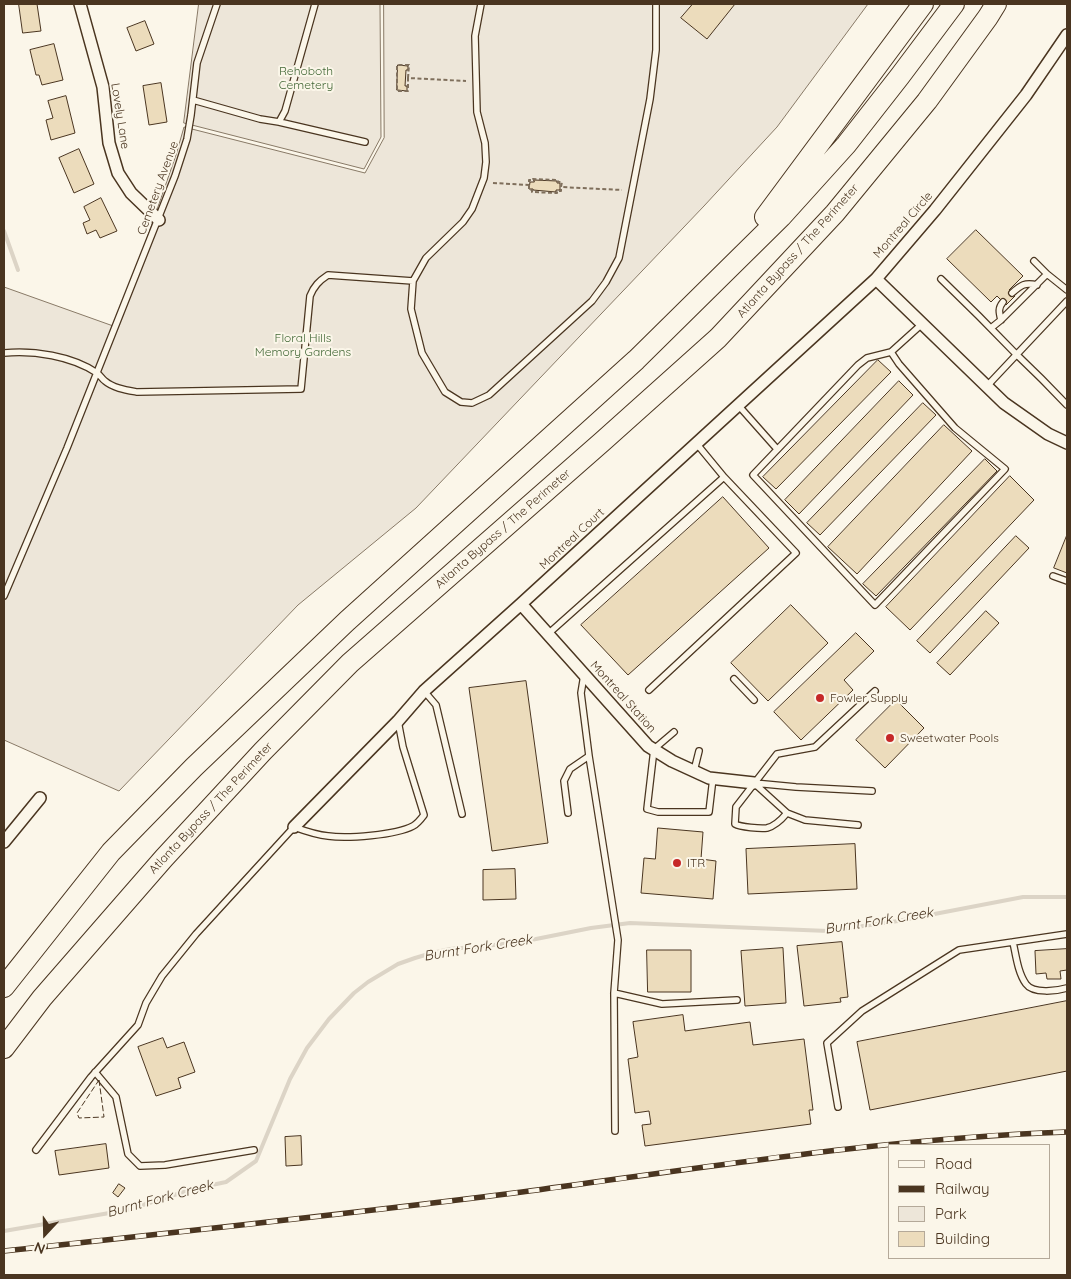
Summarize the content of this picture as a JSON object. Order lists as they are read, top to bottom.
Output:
{
  "streets": {
    "highway": ["Atlanta Bypass / The Perimeter"],
    "street": [
      "Lovely Lane",
      "Montreal Circle",
      "Montreal Court",
      "Montreal Station"
    ],
    "lane": ["Cemetery Avenue"]
  },
  "crossings": [
    ["Lovely Lane", "Cemetery Avenue"],
    ["Montreal Circle", "Montreal Court"],
    ["Montreal Court", "Montreal Station"]
  ],
  "water": ["Burnt Fork Creek"],
  "parks": ["Rehoboth Cemetery", "Floral Hills Memory Gardens"],
  "places": ["Fowler Supply", "Sweetwater Pools", "ITR"],
  "legend": [
    "Road",
    "Railway",
    "Park",
    "Building"
  ],
  "north": "bottom"
}
